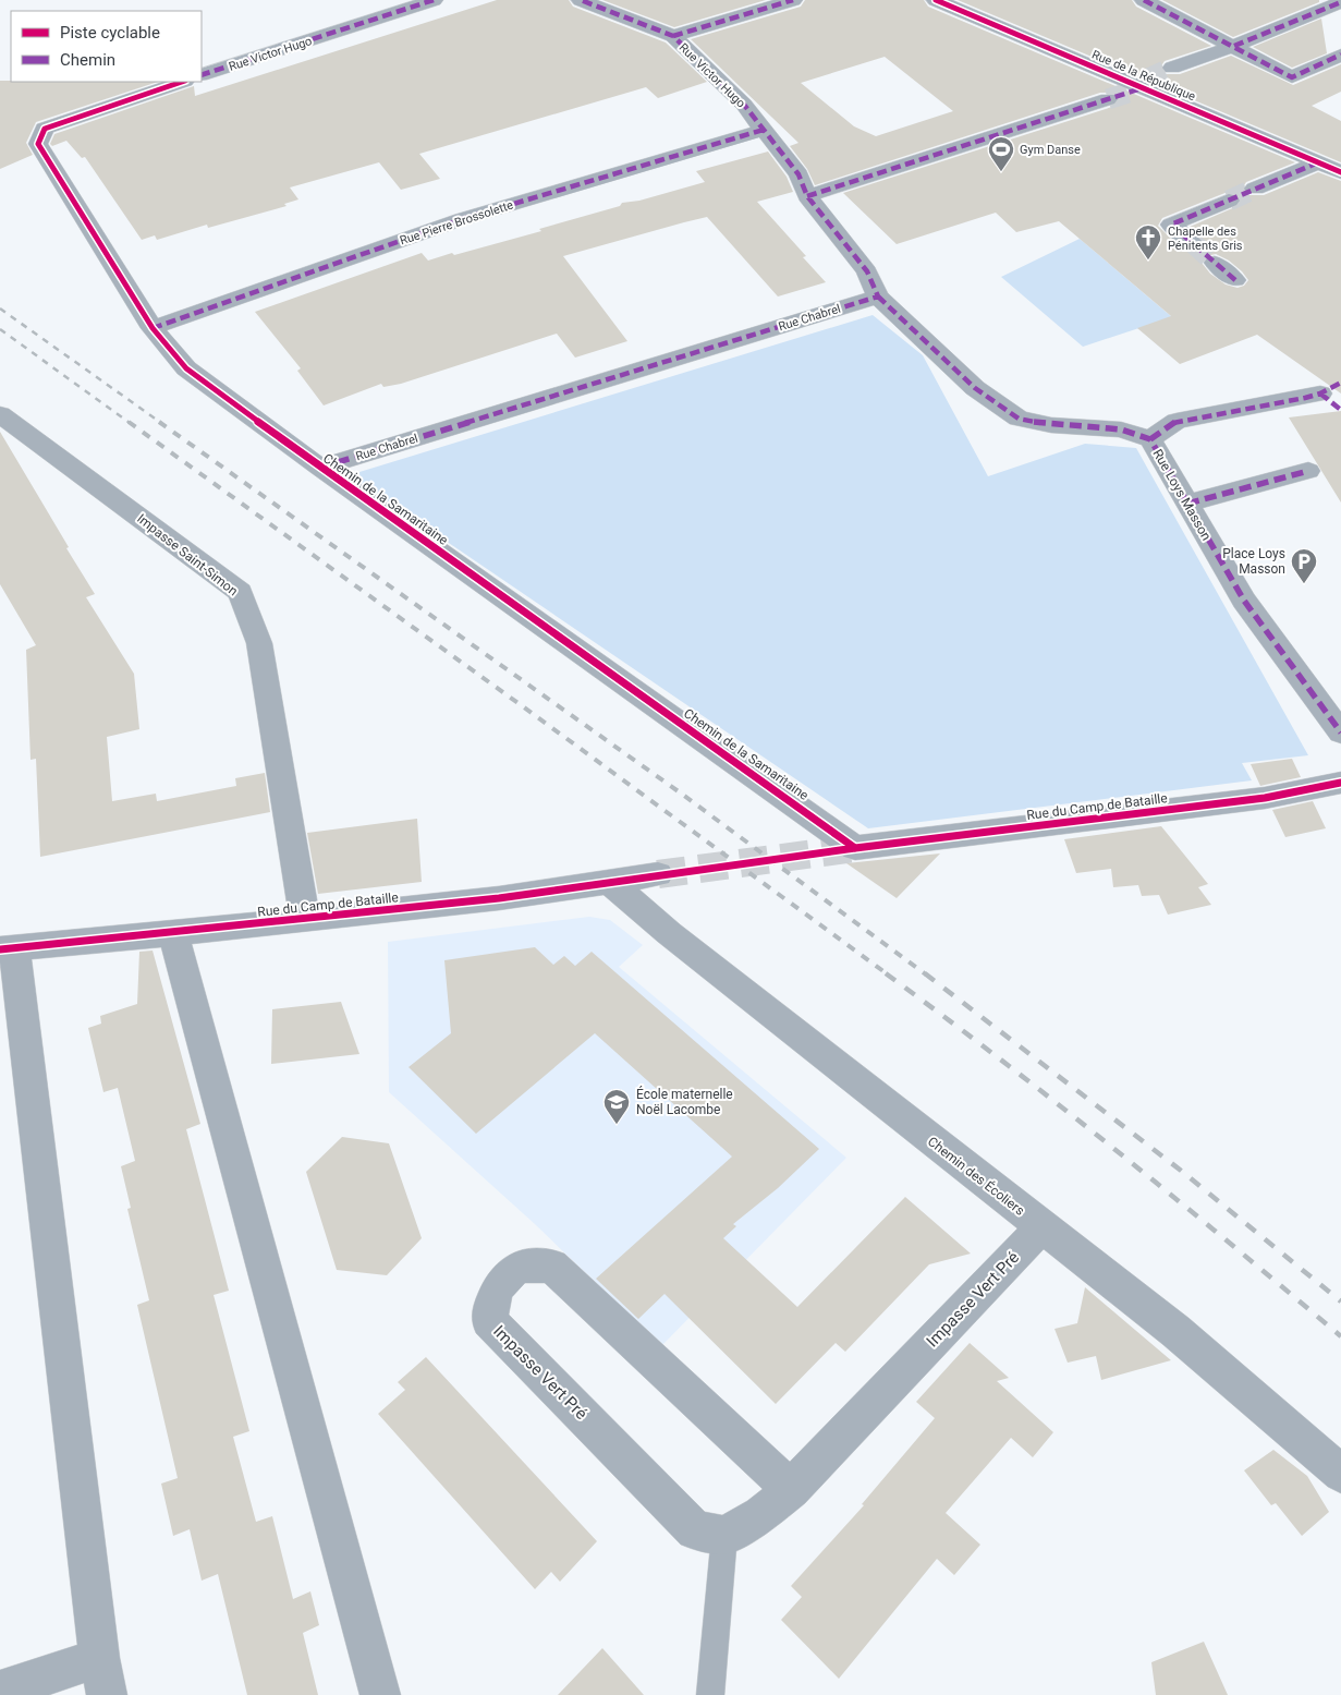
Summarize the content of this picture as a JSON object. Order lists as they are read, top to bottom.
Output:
{
  "streets": {
    "street": [
      "Rue Victor Hugo",
      "Rue de la République",
      "Rue Pierre Brossolette",
      "Rue Chabrel",
      "Rue Loys Masson",
      "Chemin de la Samaritaine",
      "Impasse Saint-Simon",
      "Rue du Camp de Bataille",
      "Chemin des Écoliers",
      "Impasse Vert Pré"
    ]
  },
  "crossings": [
    ["Rue Victor Hugo", "Rue Pierre Brossolette"],
    ["Rue Pierre Brossolette", "Chemin de la Samaritaine"],
    ["Rue Chabrel", "Rue Loys Masson"],
    ["Rue Chabrel", "Chemin de la Samaritaine"],
    ["Chemin de la Samaritaine", "Rue du Camp de Bataille"],
    ["Impasse Saint-Simon", "Rue du Camp de Bataille"],
    ["Rue du Camp de Bataille", "Chemin des Écoliers"],
    ["Chemin des Écoliers", "Impasse Vert Pré"]
  ],
  "places": {
    "sports": ["Gym Danse"],
    "church": ["Chapelle des Pénitents Gris"],
    "parking": ["Place Loys Masson"],
    "school or university": ["École maternelle Noël Lacombe"]
  },
  "legend": ["Piste cyclable", "Chemin"]
}
